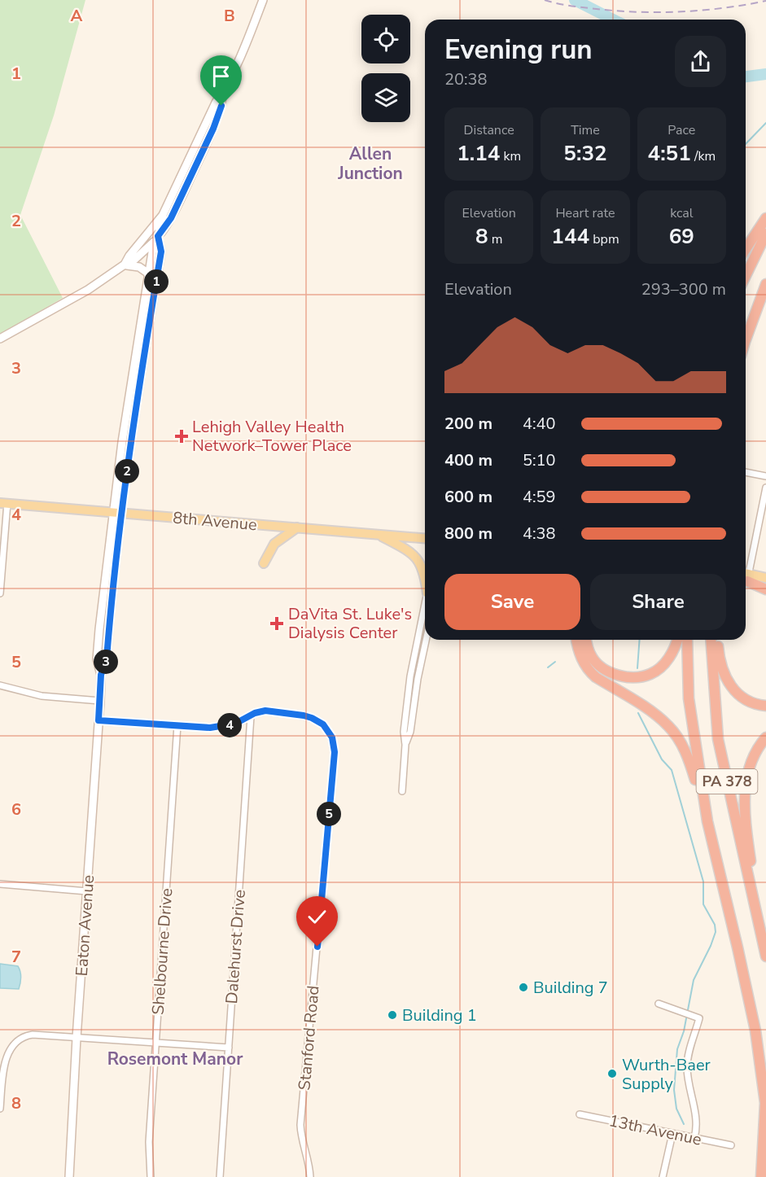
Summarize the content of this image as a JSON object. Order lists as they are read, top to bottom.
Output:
{
  "streets": {
    "highway": ["PA 378"],
    "main road": ["8th Avenue"],
    "street": [
      "Eaton Avenue",
      "Dalehurst Drive",
      "Shelbourne Drive",
      "Stanford Road",
      "13th Avenue"
    ]
  },
  "crossings": [
    ["8th Avenue", "Eaton Avenue"],
    ["Dalehurst Drive", "Stanford Road"]
  ],
  "districts": ["Allen Junction", "Rosemont Manor"],
  "places": {
    "health": ["Lehigh Valley Health Network–Tower Place", "DaVita St. Luke's Dialysis Center"],
    "other": ["Building 7", "Building 1", "Wurth-Baer Supply"]
  },
  "page": {
    "heading": ["Evening run", "20:38"],
    "stats": [
      ["Distance", "1.14 km"],
      ["Time", "5:32"],
      ["Pace", "4:51 /km"],
      ["Elevation", "8 m"],
      ["Heart rate", "144 bpm"],
      ["kcal", "69"]
    ],
    "chart": ["Elevation", "293–300 m"],
    "pins": [
      "1",
      "2",
      "3",
      "4",
      "5"
    ],
    "list": [
      {
        "name": "200 m",
        "note": "4:40"
      },
      {
        "name": "400 m",
        "note": "5:10"
      },
      {
        "name": "600 m",
        "note": "4:59"
      },
      {
        "name": "800 m",
        "note": "4:38"
      }
    ],
    "buttons": ["Save", "Share"]
  },
  "grid": {
    "columns": ["A", "B"],
    "rows": [
      "1",
      "2",
      "3",
      "4",
      "5",
      "6",
      "7",
      "8"
    ]
  }
}
